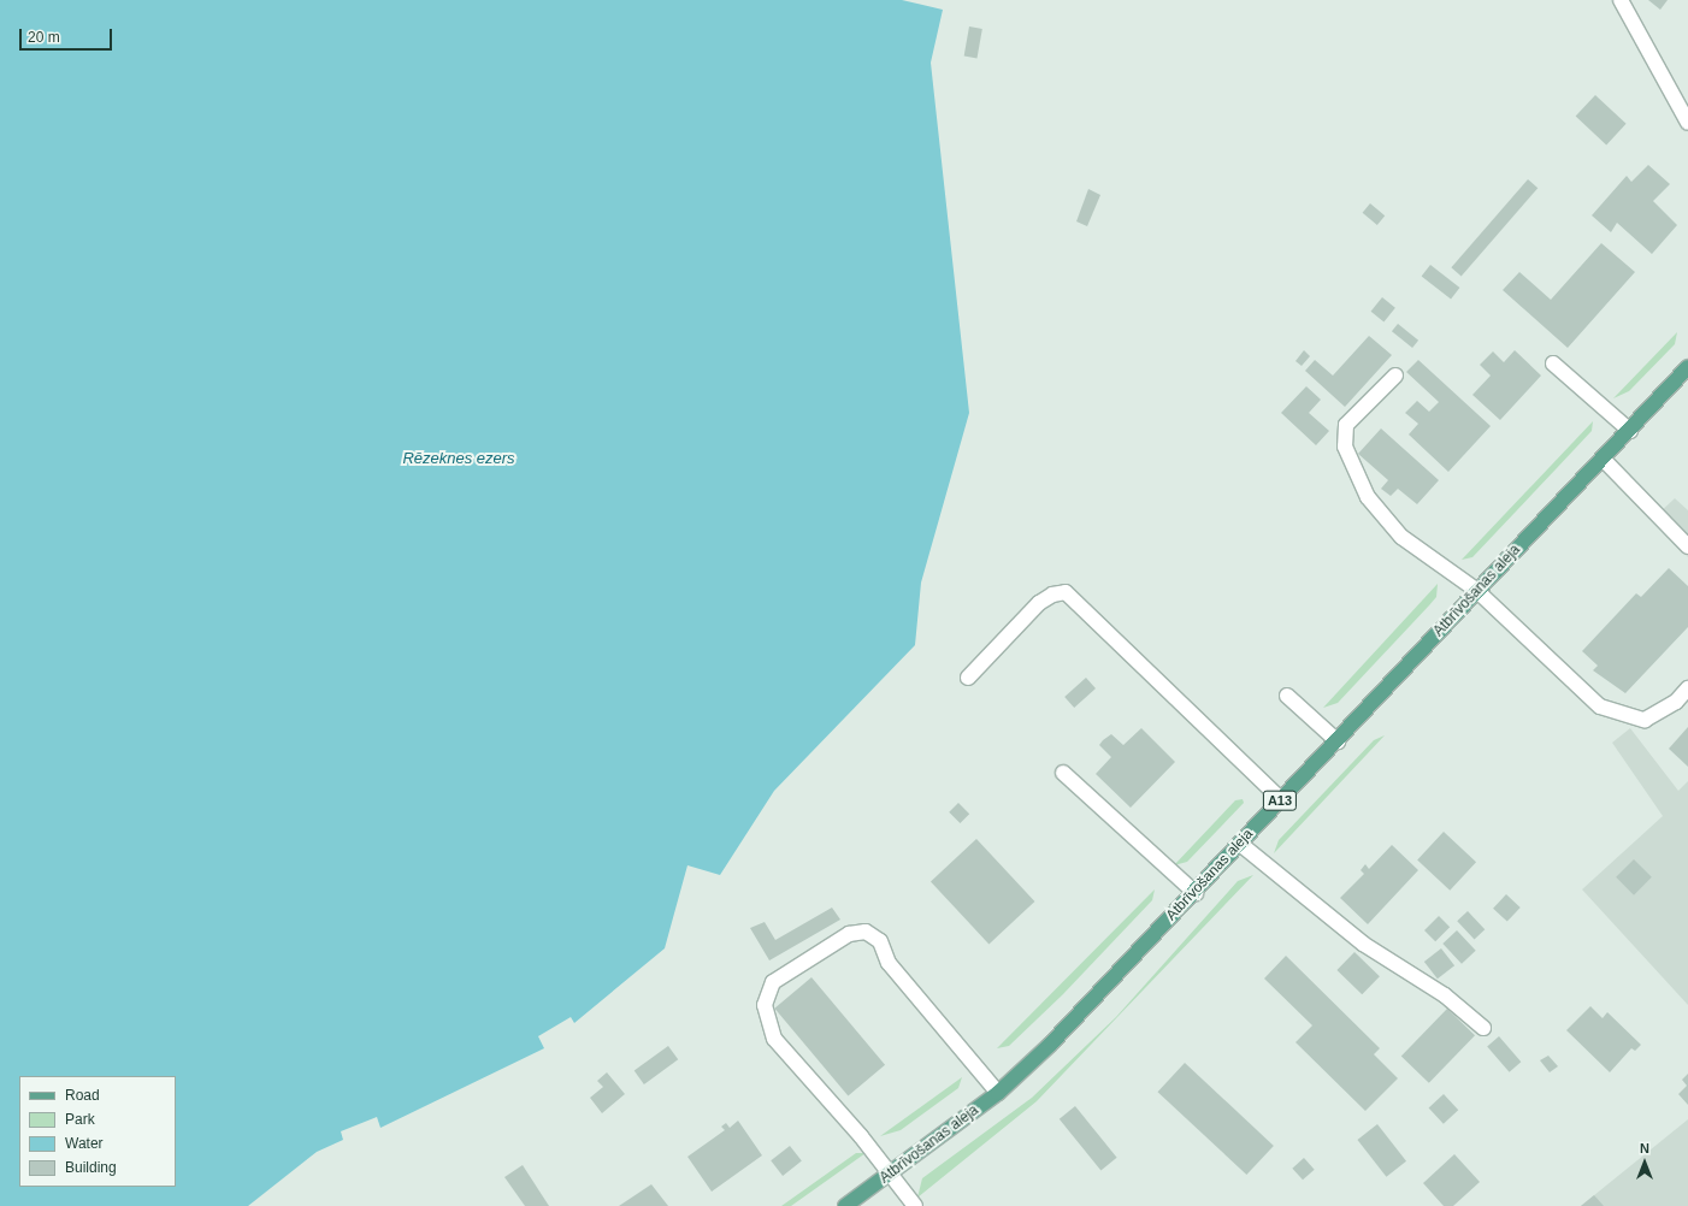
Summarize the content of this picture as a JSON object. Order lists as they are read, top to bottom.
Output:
{
  "streets": {
    "main road": ["Atbrīvošanas aleja", "A13"]
  },
  "water": ["Rēzeknes ezers"],
  "legend": [
    "Road",
    "Park",
    "Water",
    "Building"
  ],
  "scale_bar": "20 m",
  "north": "top"
}
